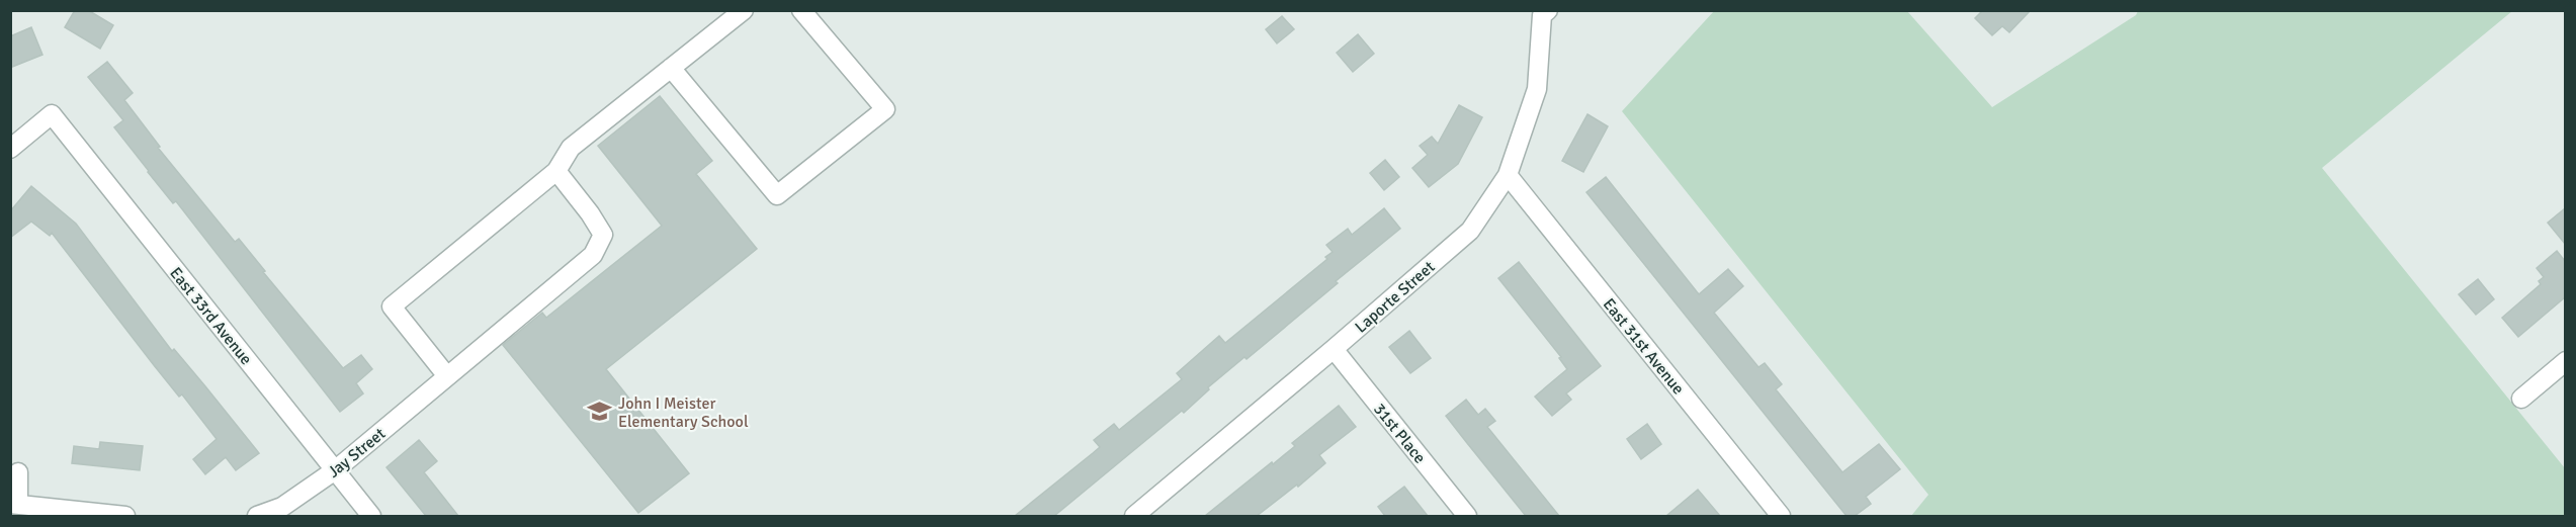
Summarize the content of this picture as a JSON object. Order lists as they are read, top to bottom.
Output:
{
  "streets": {
    "street": [
      "Laporte Street",
      "East 33rd Avenue",
      "East 31st Avenue",
      "31st Place",
      "Jay Street"
    ]
  },
  "crossings": [
    ["Laporte Street", "East 31st Avenue"],
    ["Laporte Street", "31st Place"],
    ["East 33rd Avenue", "Jay Street"]
  ],
  "places": {
    "school or university": ["John I Meister Elementary School"]
  }
}
